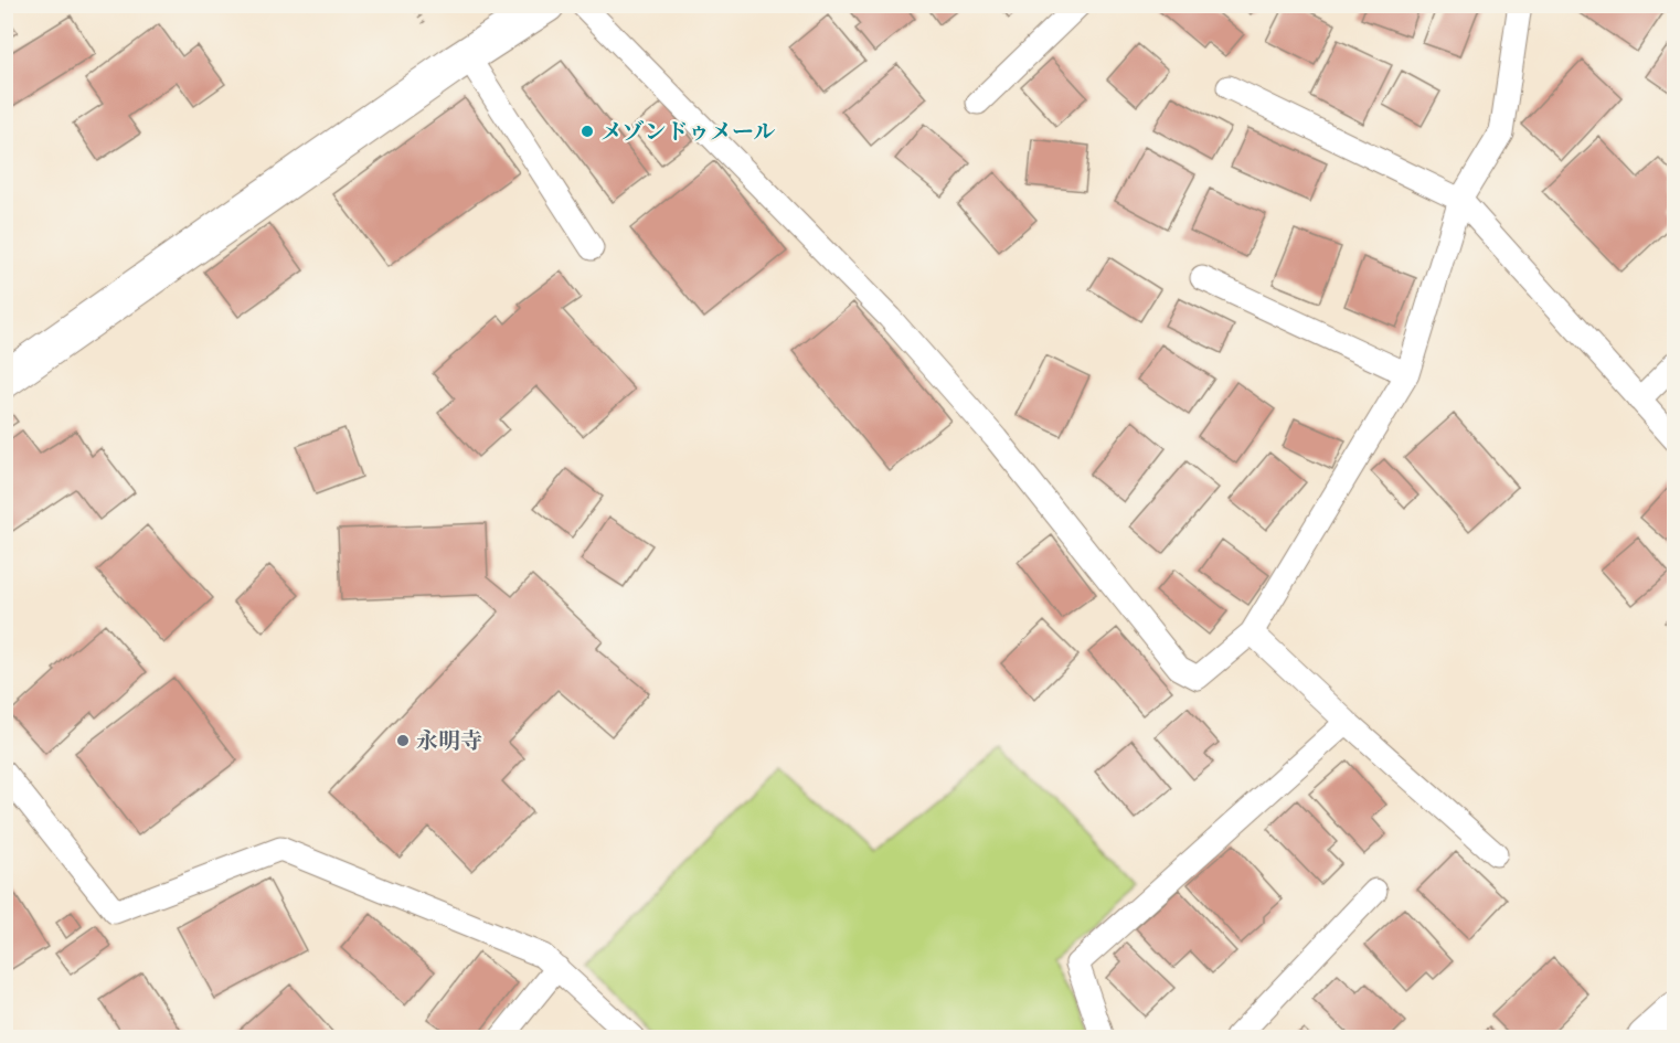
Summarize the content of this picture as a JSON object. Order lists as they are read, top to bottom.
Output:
{
  "places": ["メゾンドゥメール", "永明寺"]
}
